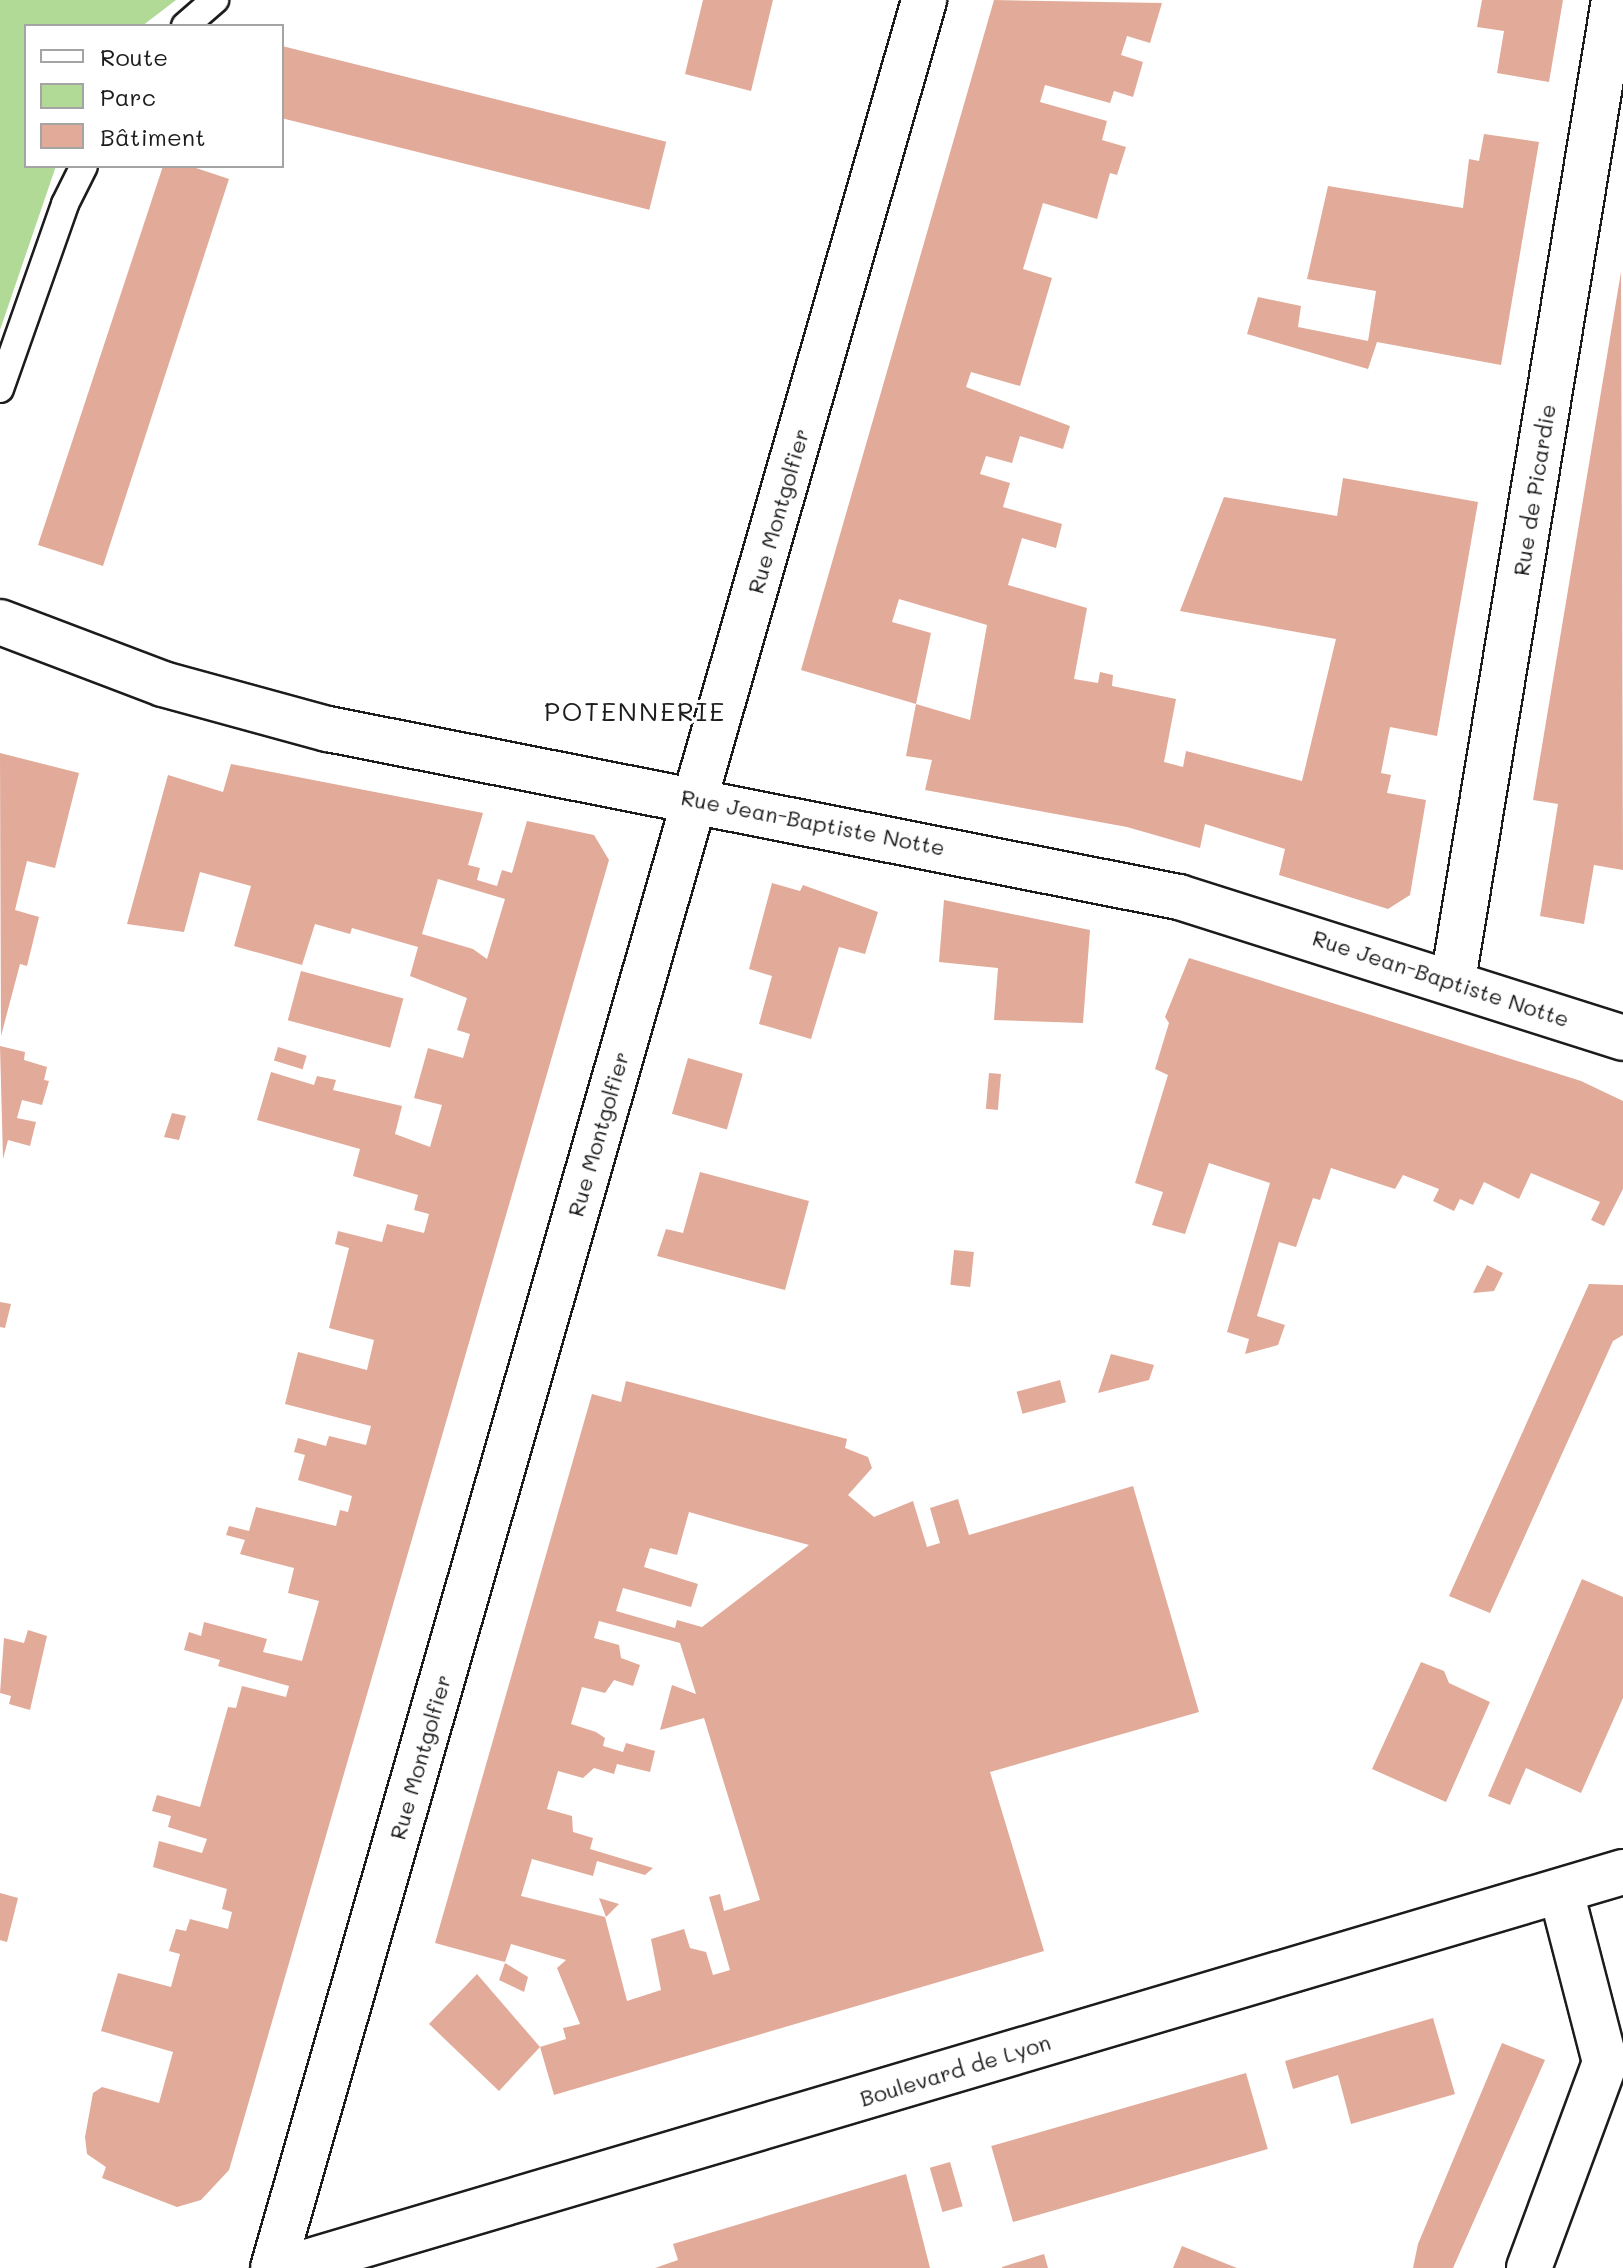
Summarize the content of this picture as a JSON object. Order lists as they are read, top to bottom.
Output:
{
  "streets": {
    "street": [
      "Rue de Picardie",
      "Rue Montgolfier",
      "Rue Jean-Baptiste Notte",
      "Boulevard de Lyon"
    ]
  },
  "crossings": [
    ["Rue de Picardie", "Rue Jean-Baptiste Notte"],
    ["Rue Montgolfier", "Rue Jean-Baptiste Notte"]
  ],
  "districts": ["POTENNERIE"],
  "legend": ["Route", "Parc", "Bâtiment"]
}
